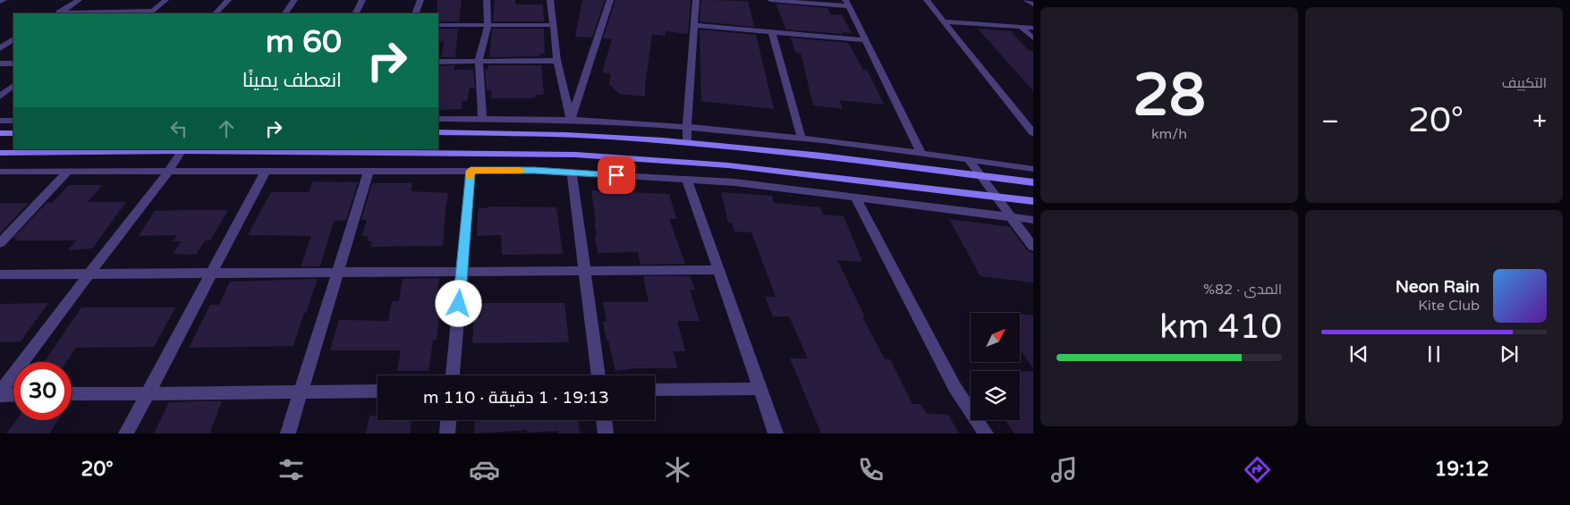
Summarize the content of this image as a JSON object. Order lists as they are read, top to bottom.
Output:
{
  "north": "top right",
  "page": {
    "tile": [
      "التكييف",
      ["28", "km/h"],
      ["المدى · 82%", "410 km"]
    ],
    "turn": ["60 m", "انعطف يمينًا"],
    "heat": ["−", "20°", "+"],
    "song": ["Neon Rain", "Kite Club"],
    "limit": "30",
    "trip": "19:13 · 1 دقيقة · 110 m",
    "tabs": ["19:12", "20°"]
  }
}
